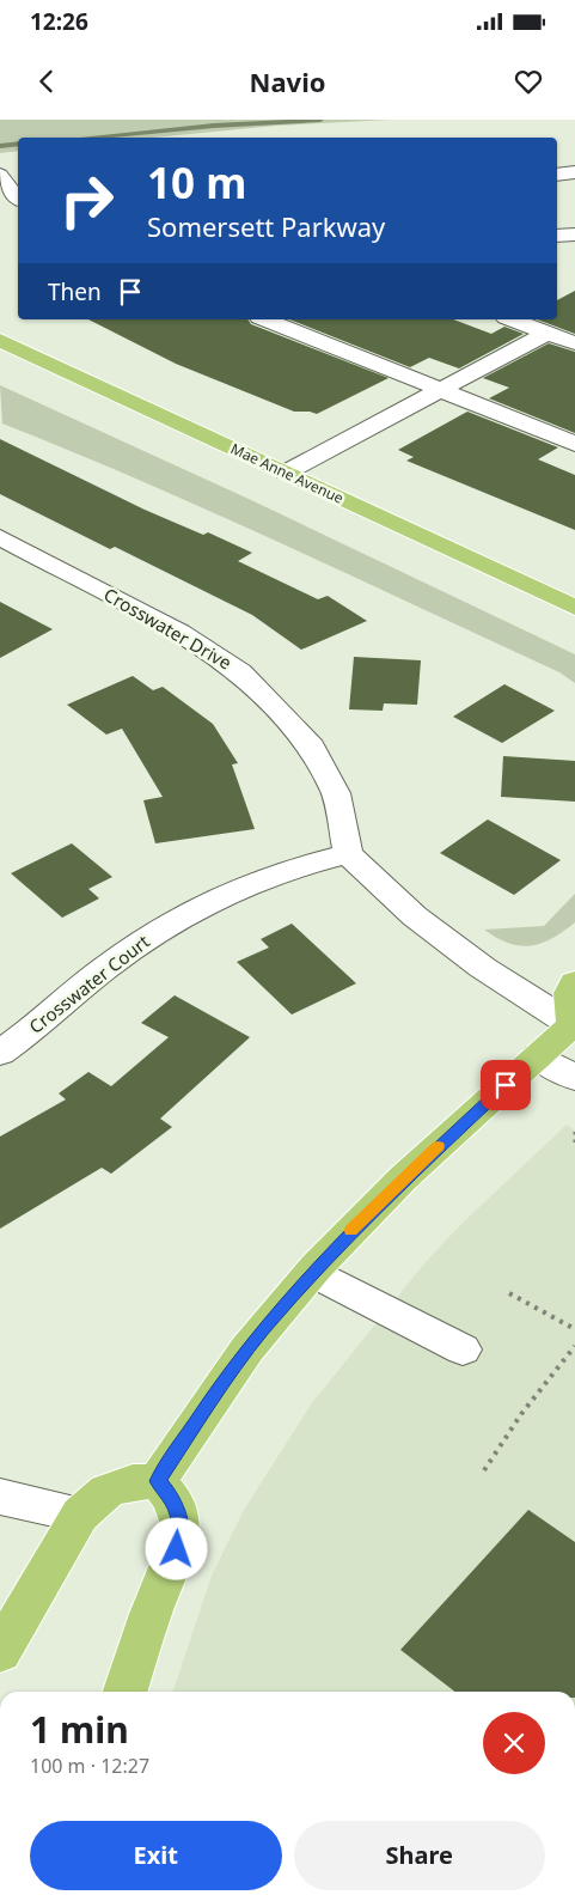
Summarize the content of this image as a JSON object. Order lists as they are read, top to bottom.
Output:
{
  "streets": {
    "main road": ["Mae Anne Avenue"],
    "street": ["Crosswater Drive", "Crosswater Court"]
  },
  "crossings": [
    ["Crosswater Drive", "Crosswater Court"]
  ],
  "page": {
    "status": "12:26",
    "header": "Navio",
    "turn": ["10 m", "Somersett Parkway"],
    "then": "Then",
    "heading": ["1 min", "100 m · 12:27"],
    "buttons": ["Exit", "Share"]
  }
}
